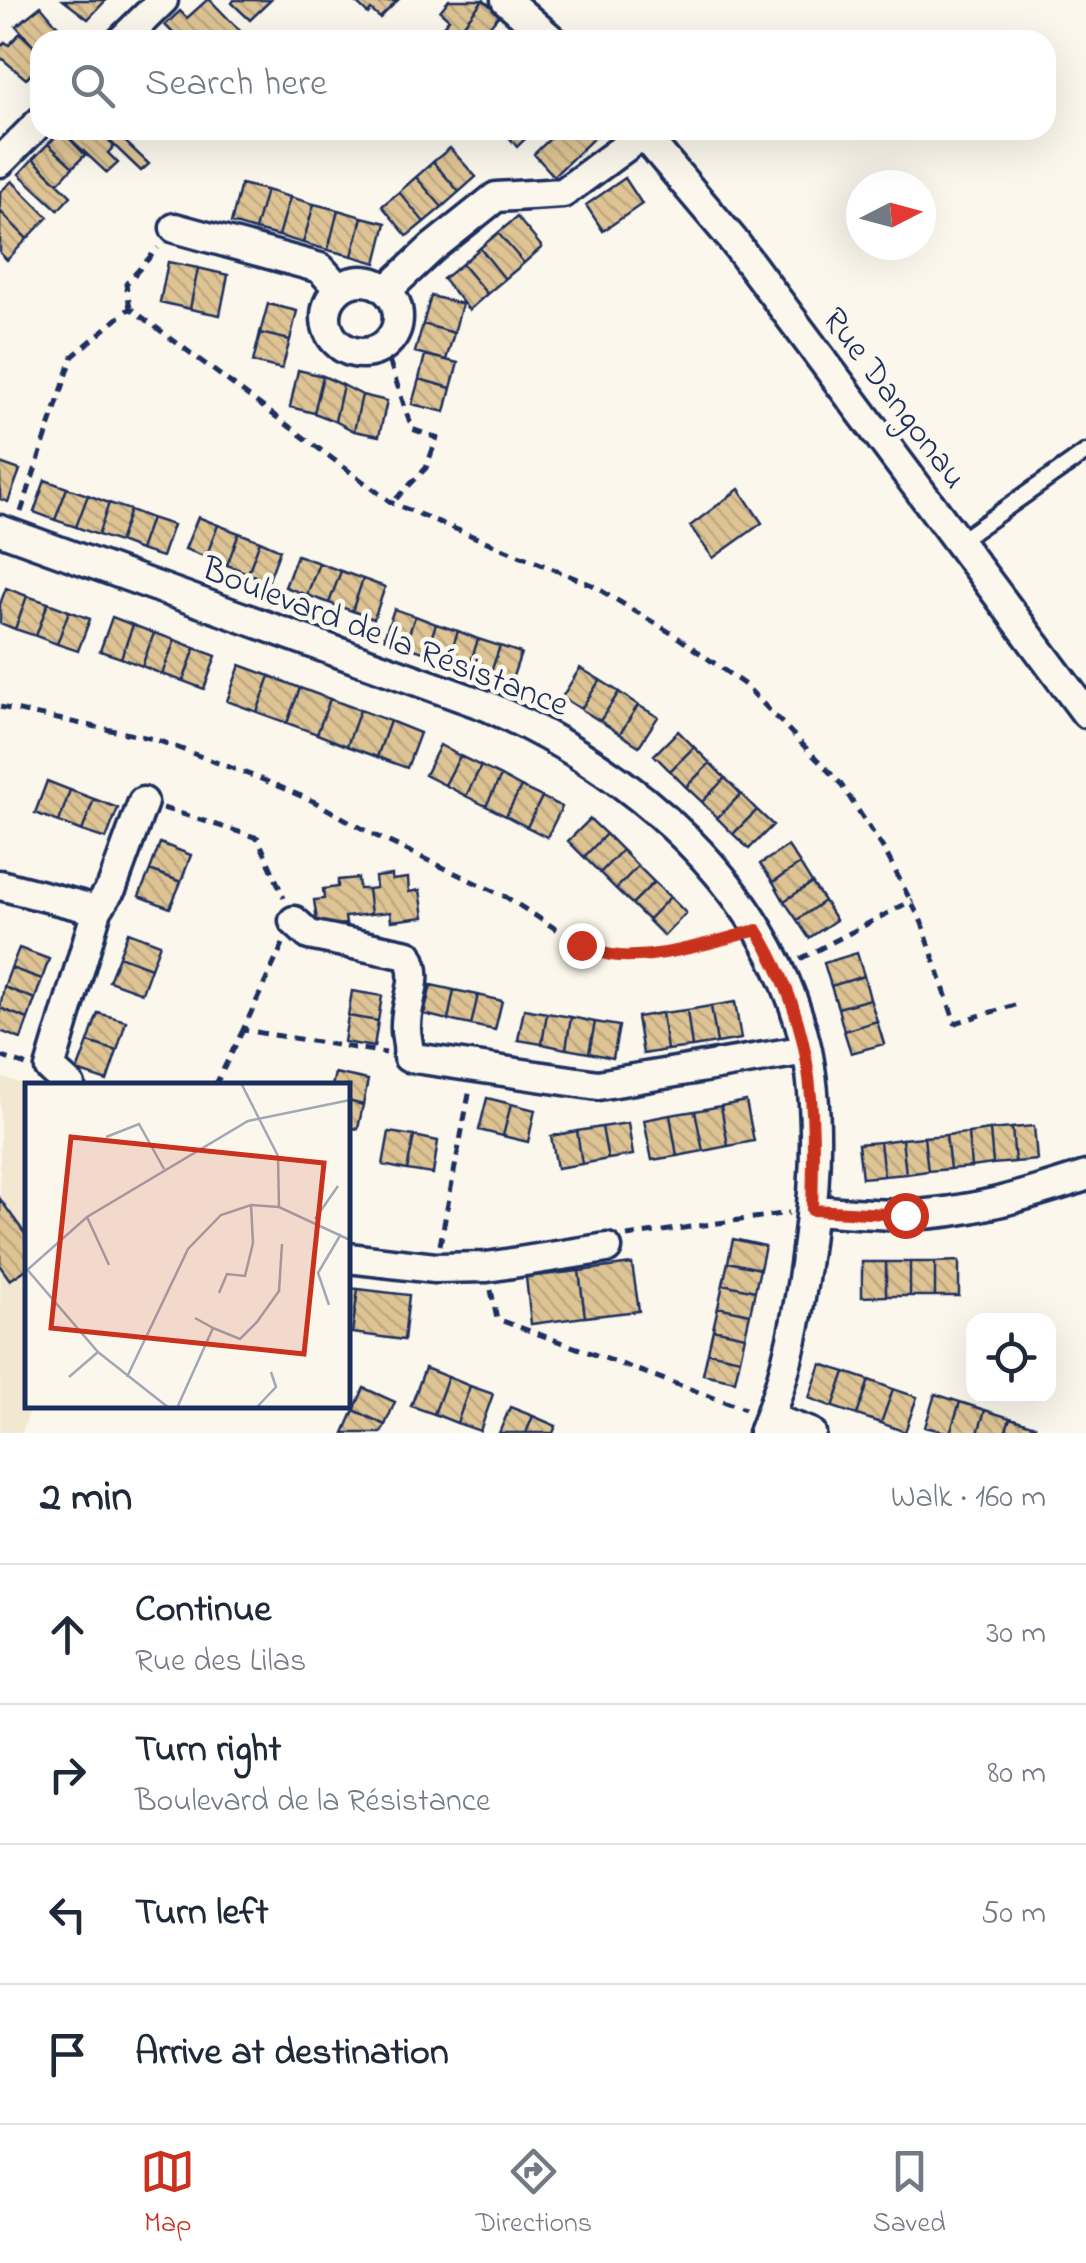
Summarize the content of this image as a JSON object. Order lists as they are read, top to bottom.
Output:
{
  "streets": {
    "street": ["Rue Dangonau", "Boulevard de la Résistance"]
  },
  "north": "right",
  "page": {
    "search": "Search here",
    "heading": ["2 min", "Walk · 160 m"],
    "list": [
      ["Continue", "Rue des Lilas", "30 m"],
      ["Turn right", "Boulevard de la Résistance", "80 m"],
      ["Turn left", "50 m"],
      "Arrive at destination"
    ],
    "nav": ["Map", "Directions", "Saved"]
  }
}
